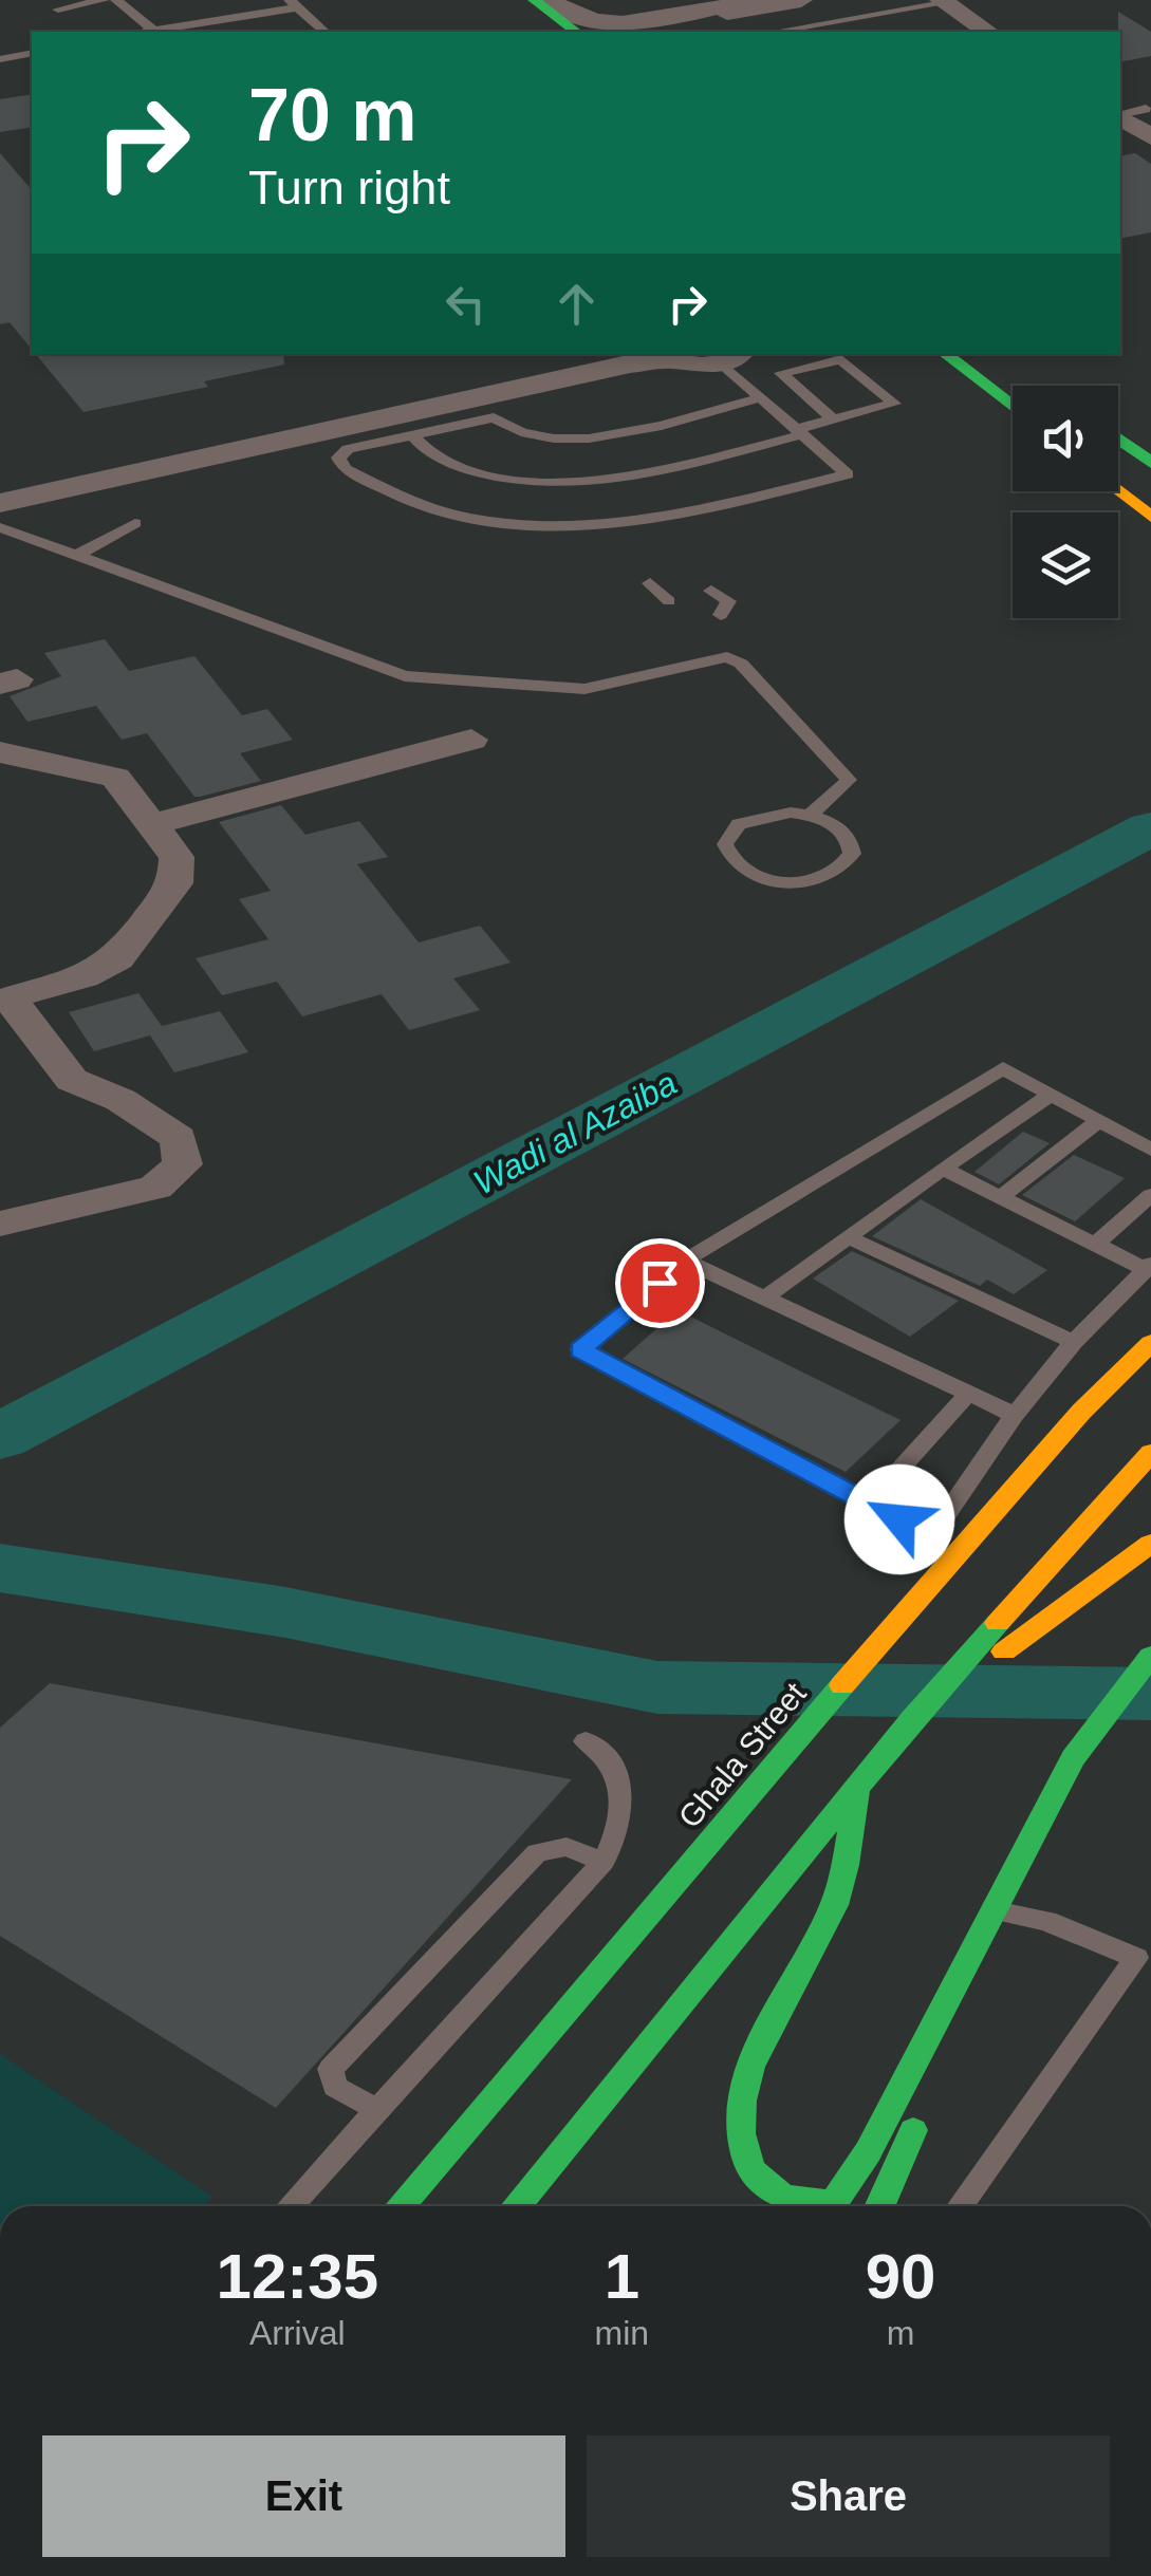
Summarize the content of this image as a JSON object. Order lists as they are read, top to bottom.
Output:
{
  "streets": {
    "main road": ["Ghala Street"]
  },
  "water": ["Wadi al Azaiba"],
  "page": {
    "turn": ["70 m", "Turn right"],
    "eta": [
      "12:35",
      "Arrival",
      "1",
      "min",
      "90",
      "m"
    ],
    "buttons": ["Exit", "Share"]
  }
}
